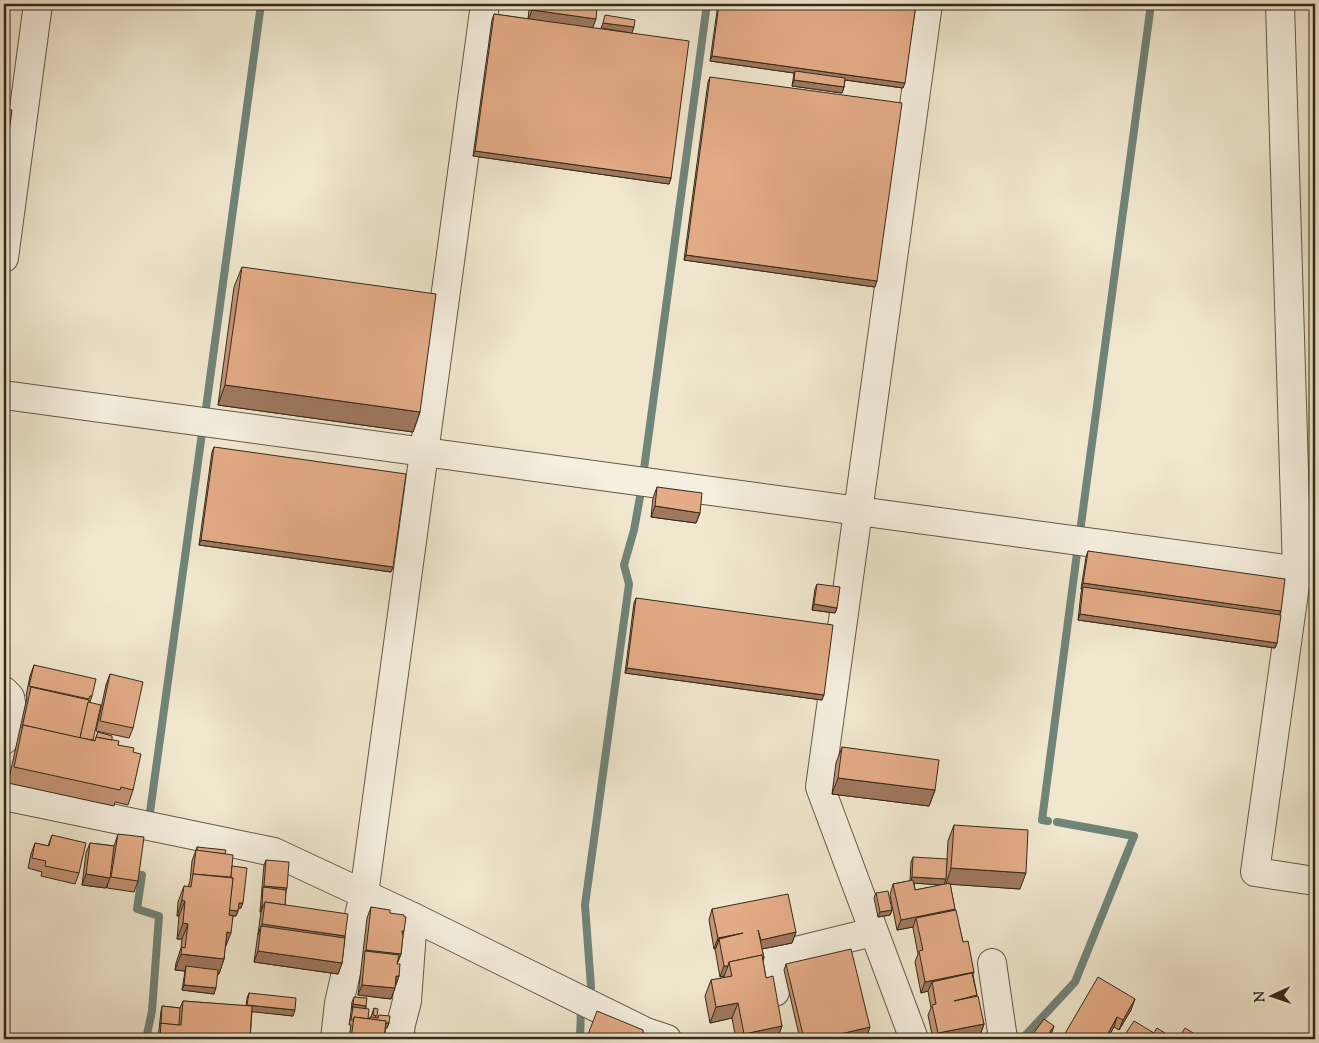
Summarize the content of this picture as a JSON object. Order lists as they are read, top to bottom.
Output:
{
  "north": "left"
}
